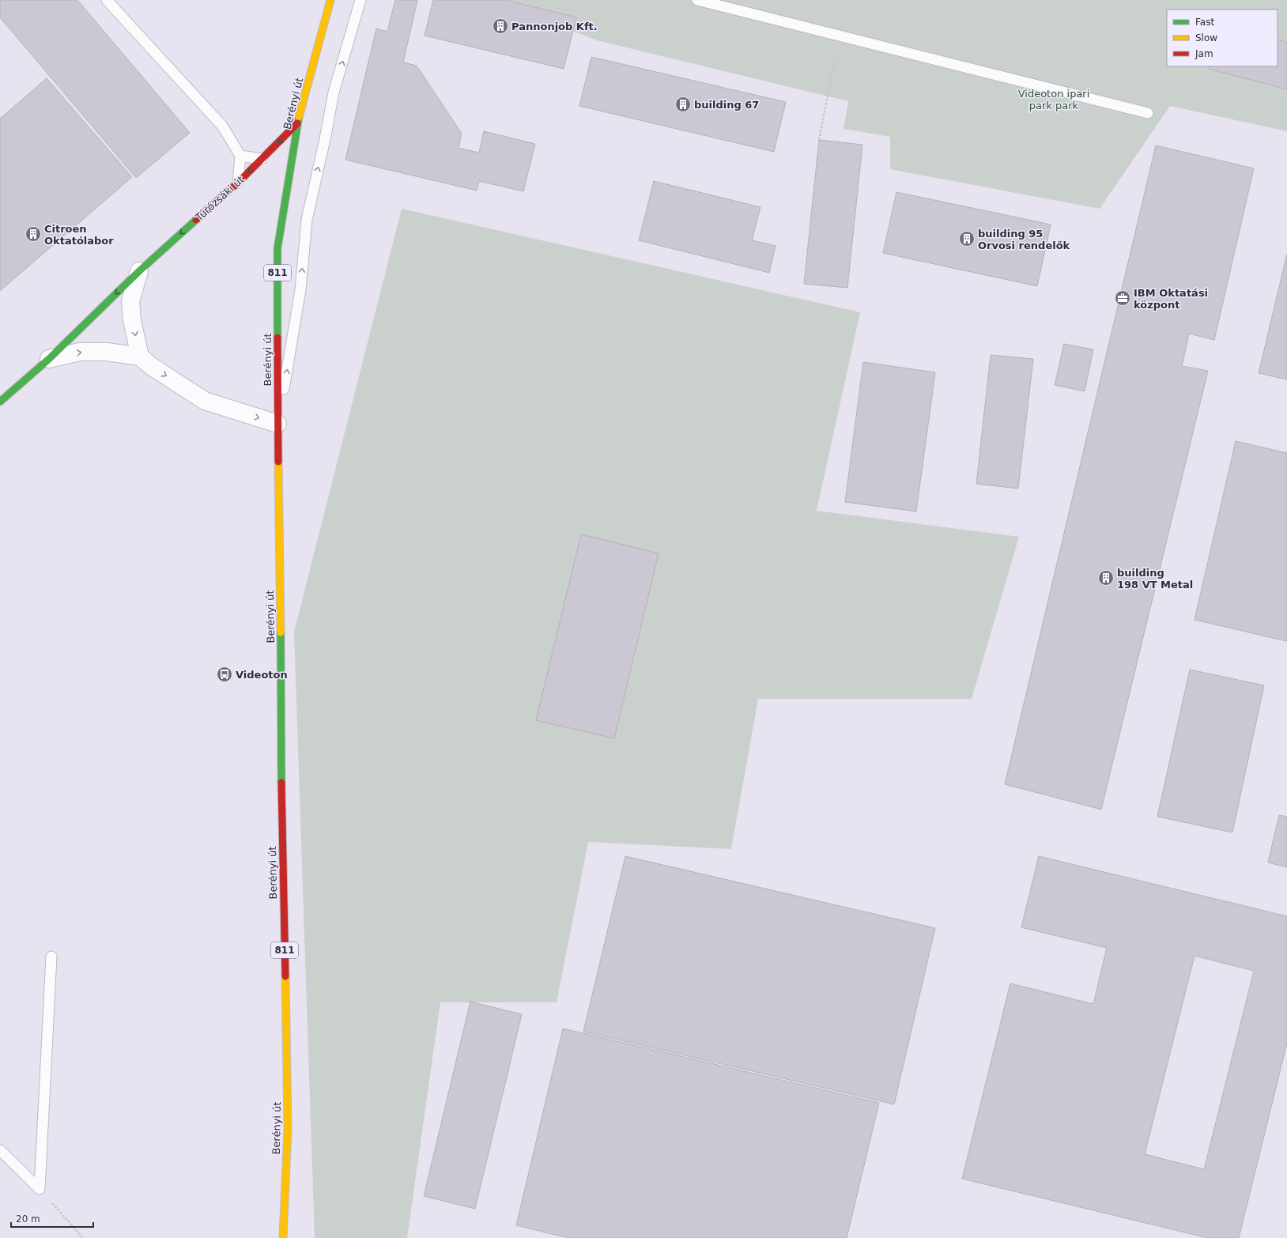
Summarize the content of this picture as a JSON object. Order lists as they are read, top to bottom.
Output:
{
  "streets": {
    "main road": ["Berényi út", "Túrózsáki út", "811"]
  },
  "crossings": [
    ["Berényi út", "Túrózsáki út"]
  ],
  "parks": ["Videoton ipari park park"],
  "places": {
    "building": [
      "Pannonjob Kft.",
      "building 67",
      "Citroen Oktatólabor",
      "building 95 Orvosi rendelők",
      "building 198 VT Metal"
    ],
    "office": ["IBM Oktatási központ"],
    "bus stop": ["Videoton"]
  },
  "legend": ["Fast", "Slow", "Jam"],
  "scale_bar": "20 m"
}
